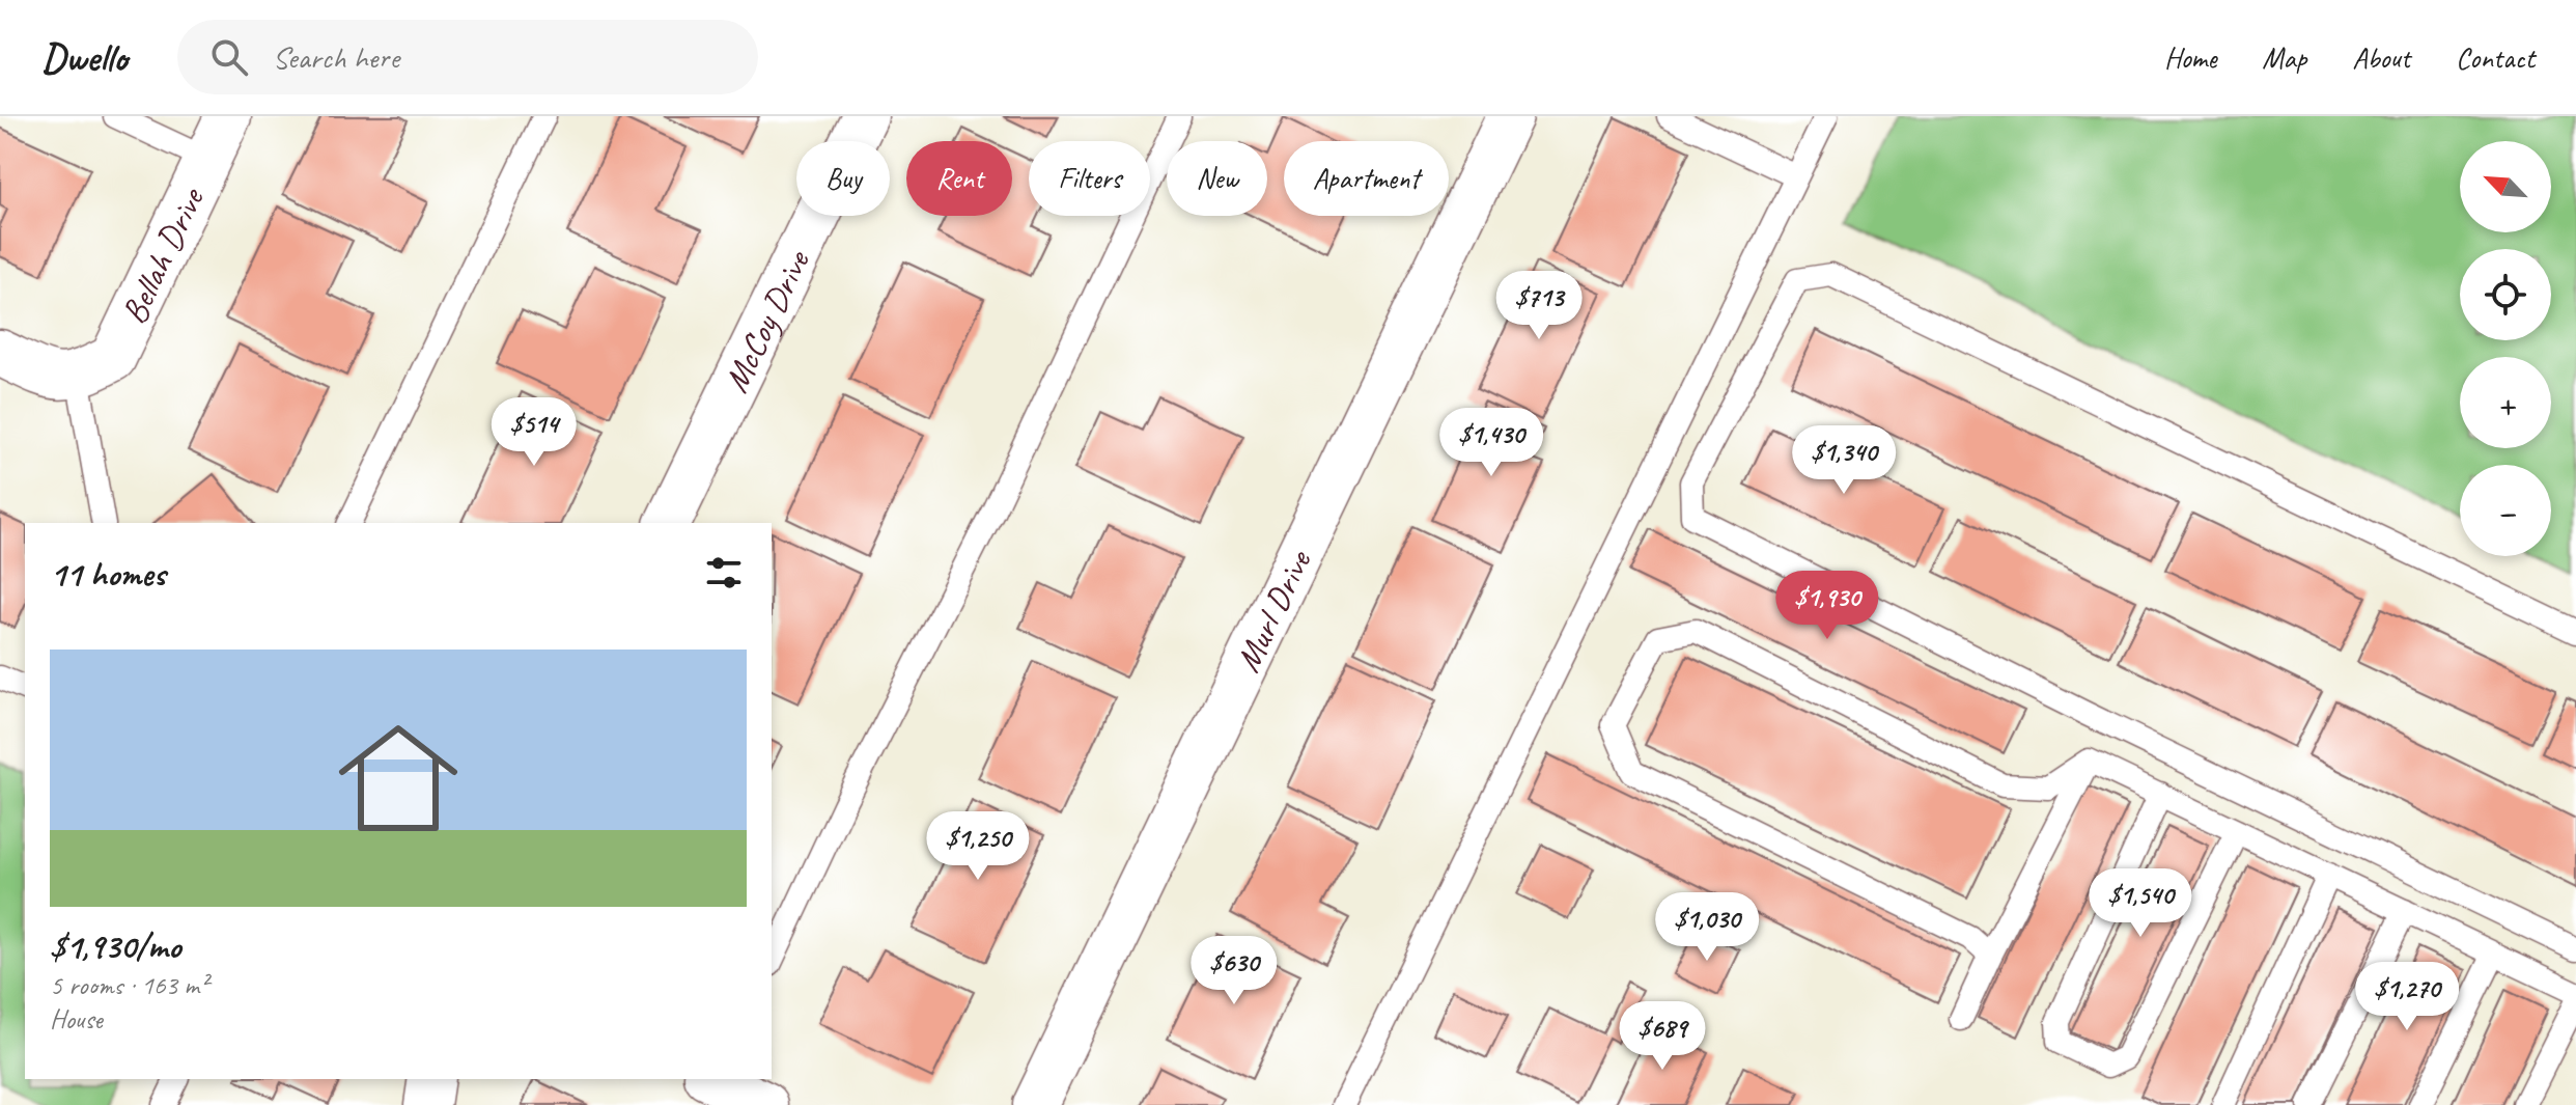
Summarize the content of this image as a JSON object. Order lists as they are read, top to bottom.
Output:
{
  "streets": {
    "street": ["Bellah Drive", "McCoy Drive", "Murl Drive"]
  },
  "north": "top left",
  "page": {
    "header": "Dwello",
    "search": "Search here",
    "nav": [
      "Home",
      "Map",
      "About",
      "Contact"
    ],
    "map_buttons": ["+", "−"],
    "chip": [
      "Buy",
      "Rent",
      "Filters",
      "New",
      "Apartment"
    ],
    "price": [
      "$713",
      "$514",
      "$1,430",
      "$1,340",
      "$1,930",
      "$1,250",
      "$1,540",
      "$1,030",
      "$630",
      "$1,270",
      "$689"
    ],
    "heading": "11 homes",
    "list": [
      {
        "name": "$1,930/mo",
        "note": "5 rooms · 163 m² · House"
      }
    ]
  }
}
